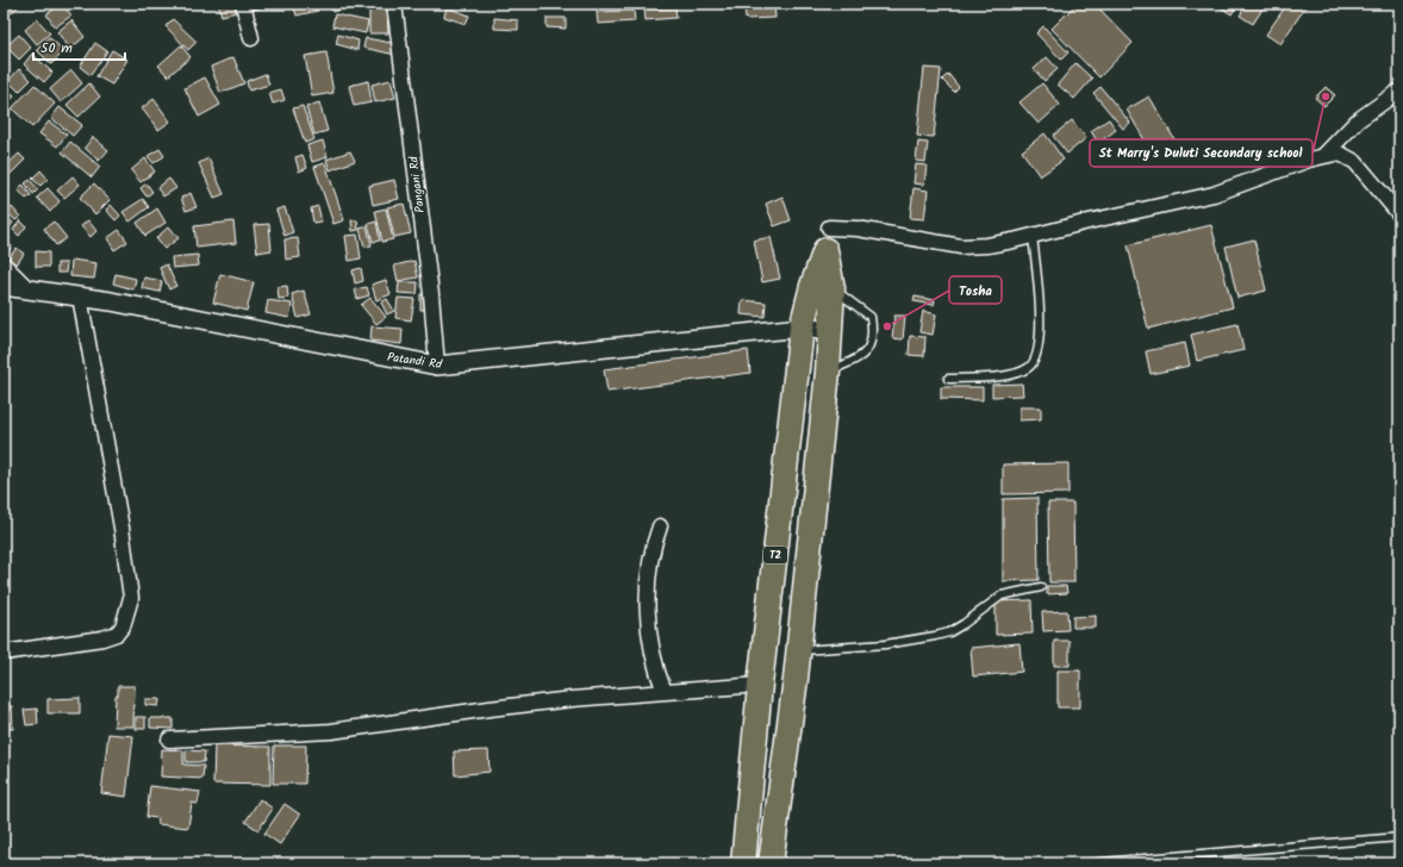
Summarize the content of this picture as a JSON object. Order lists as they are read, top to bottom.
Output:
{
  "streets": {
    "highway": ["T2"],
    "street": ["Pangani Rd", "Patandi Rd"]
  },
  "crossings": [
    ["Pangani Rd", "Patandi Rd"],
    ["Patandi Rd", "T2"]
  ],
  "places": ["St Marry's Duluti Secondary school", "Tosha"],
  "scale_bar": "50 m"
}
